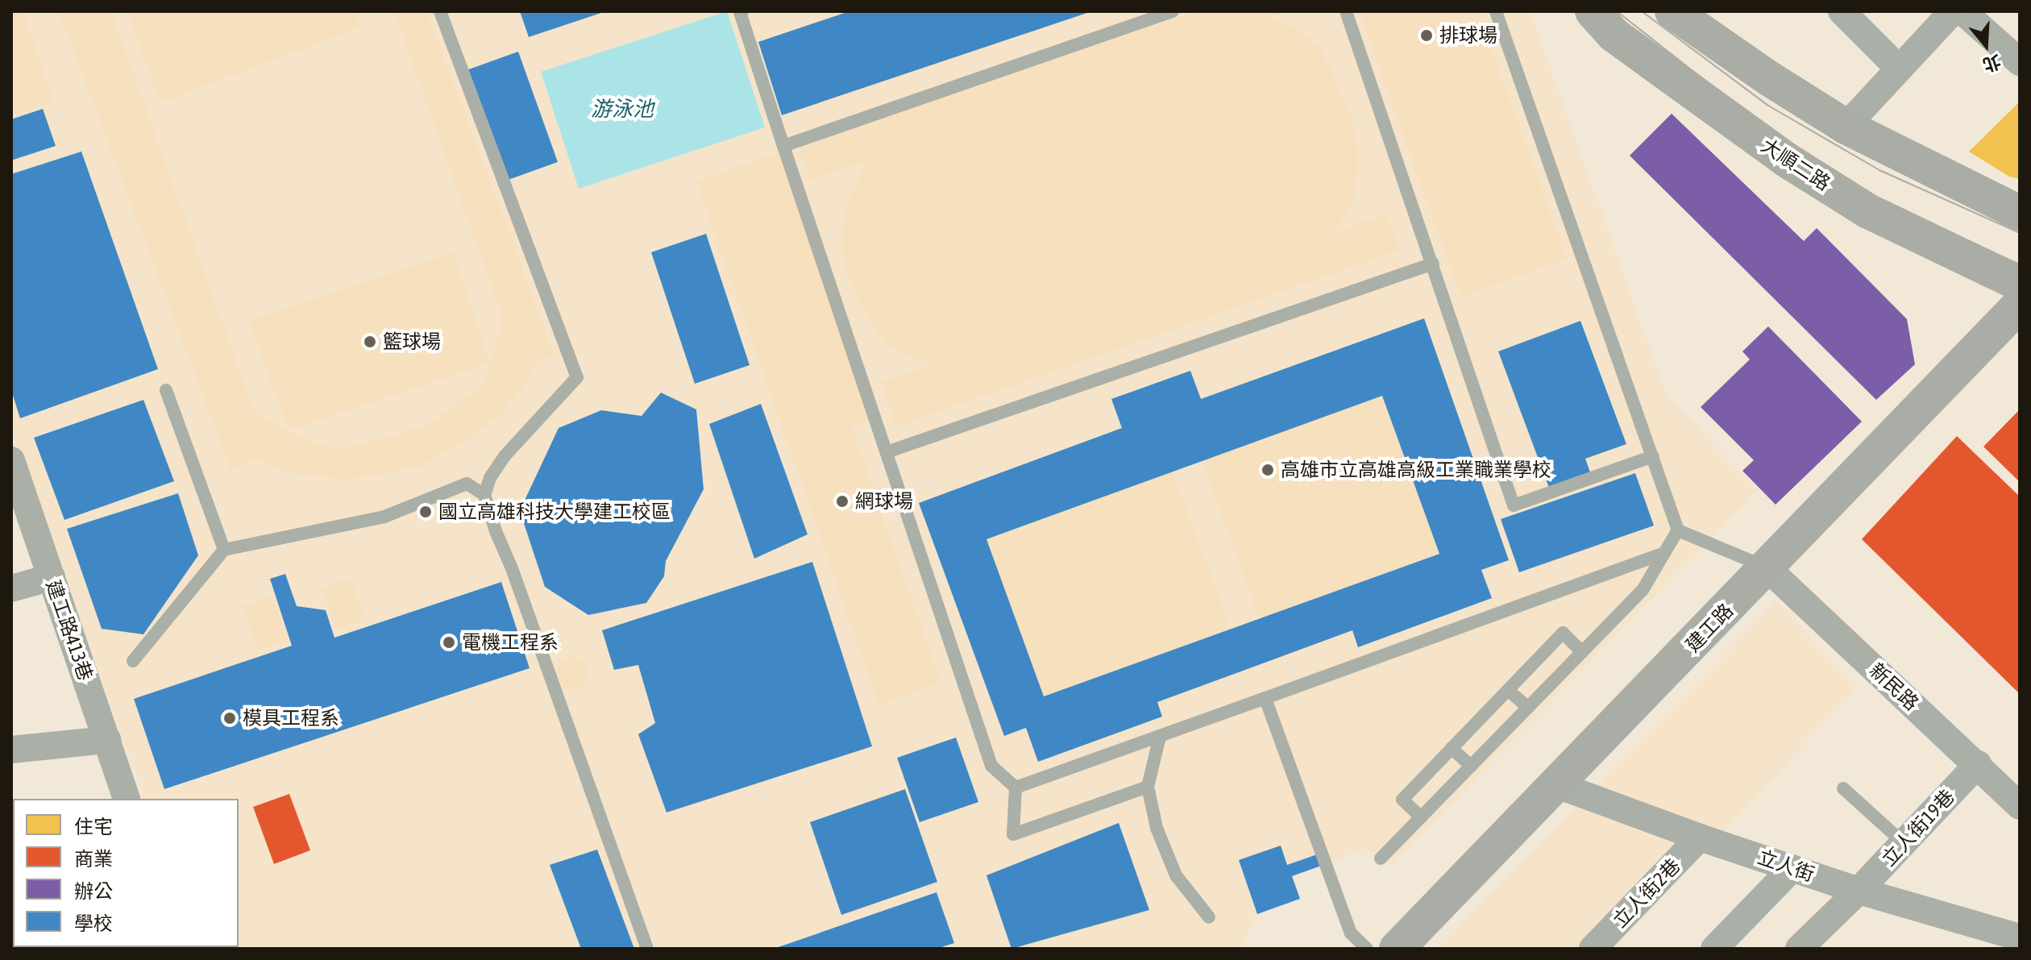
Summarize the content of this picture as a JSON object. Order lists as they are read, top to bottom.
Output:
{
  "streets": {
    "street": [
      "大順二路",
      "建工路",
      "建工路413巷",
      "新民路",
      "立人街19巷",
      "立人街",
      "立人街2巷"
    ]
  },
  "crossings": [
    ["建工路", "新民路"],
    ["建工路", "立人街"],
    ["新民路", "立人街19巷"],
    ["立人街19巷", "立人街"],
    ["立人街", "立人街2巷"]
  ],
  "water": ["游泳池"],
  "places": [
    "排球場",
    "籃球場",
    "高雄市立高雄高級工業職業學校",
    "網球場",
    "國立高雄科技大學建工校區",
    "電機工程系",
    "模具工程系"
  ],
  "legend": [
    "住宅",
    "商業",
    "辦公",
    "學校"
  ],
  "north": "bottom"
}
